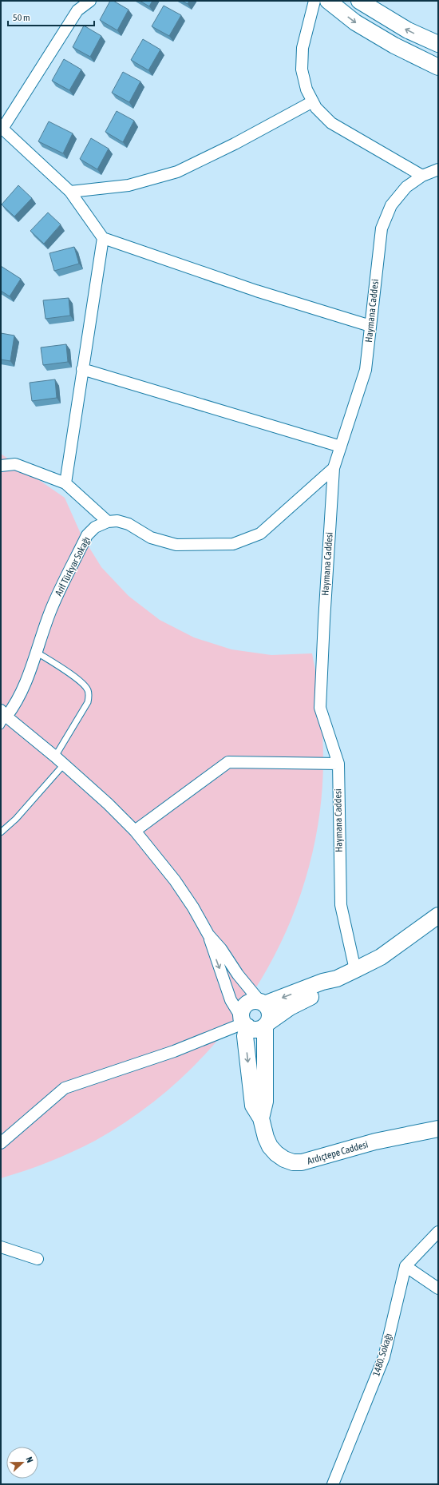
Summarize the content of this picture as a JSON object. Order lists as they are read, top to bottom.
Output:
{
  "streets": {
    "street": [
      "Haymana Caddesi",
      "Arif Türkyar Sokağı",
      "Ardıçtepe Caddesi",
      "1480. Sokağı"
    ]
  },
  "scale_bar": "50 m",
  "north": "right"
}
